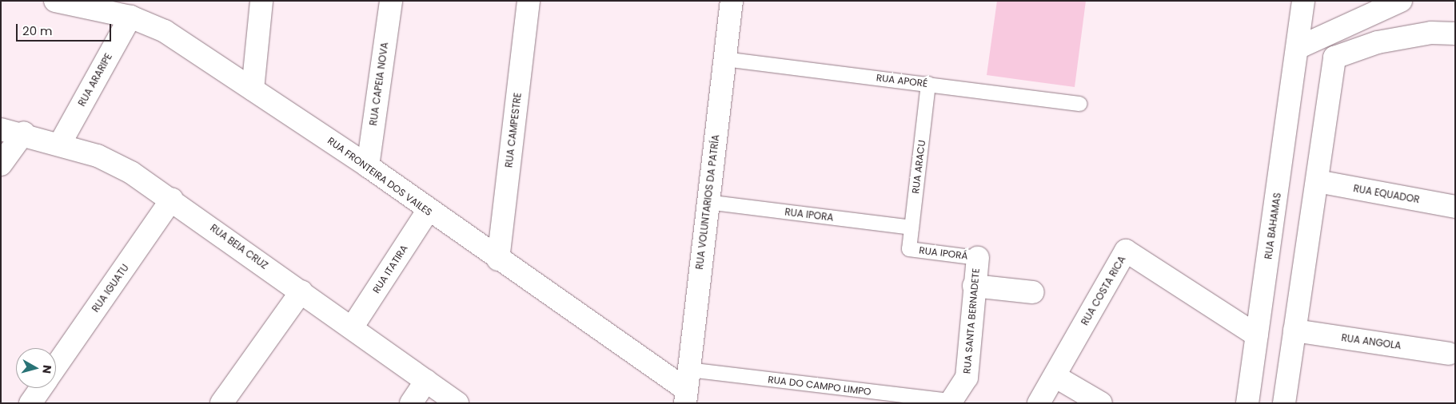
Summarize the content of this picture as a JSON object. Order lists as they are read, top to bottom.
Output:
{
  "streets": {
    "street": [
      "RUA ARARIPE",
      "RUA CAPEIA NOVA",
      "RUA CAMPESTRE",
      "RUA FRONTEIRA DOS VAILES",
      "RUA EQUADOR",
      "RUA VOLUNTARIOS DA PATRÍA",
      "RUA BAHAMAS",
      "RUA BEIA CRUZ",
      "RUA ITATIRA",
      "RUA IGUATU",
      "RUA COSTA RICA",
      "RUA SANTA BERNADETE",
      "RUA ANGOLA"
    ],
    "lane": [
      "RUA APORÉ",
      "RUA ARACU",
      "RUA IPORA",
      "RUA IPORÁ",
      "RUA DO CAMPO LIMPO"
    ]
  },
  "crossings": [
    ["RUA ARARIPE", "RUA FRONTEIRA DOS VAILES"],
    ["RUA ARARIPE", "RUA BEIA CRUZ"],
    ["RUA APORÉ", "RUA ARACU"],
    ["RUA APORÉ", "RUA VOLUNTARIOS DA PATRÍA"],
    ["RUA CAPEIA NOVA", "RUA FRONTEIRA DOS VAILES"],
    ["RUA CAMPESTRE", "RUA FRONTEIRA DOS VAILES"],
    ["RUA ARACU", "RUA IPORA"],
    ["RUA ARACU", "RUA IPORÁ"],
    ["RUA FRONTEIRA DOS VAILES", "RUA VOLUNTARIOS DA PATRÍA"],
    ["RUA FRONTEIRA DOS VAILES", "RUA ITATIRA"],
    ["RUA FRONTEIRA DOS VAILES", "RUA DO CAMPO LIMPO"],
    ["RUA VOLUNTARIOS DA PATRÍA", "RUA IPORA"],
    ["RUA VOLUNTARIOS DA PATRÍA", "RUA DO CAMPO LIMPO"],
    ["RUA BAHAMAS", "RUA COSTA RICA"],
    ["RUA BEIA CRUZ", "RUA ITATIRA"],
    ["RUA BEIA CRUZ", "RUA IGUATU"],
    ["RUA IPORÁ", "RUA SANTA BERNADETE"],
    ["RUA SANTA BERNADETE", "RUA DO CAMPO LIMPO"]
  ],
  "scale_bar": "20 m",
  "north": "right"
}
